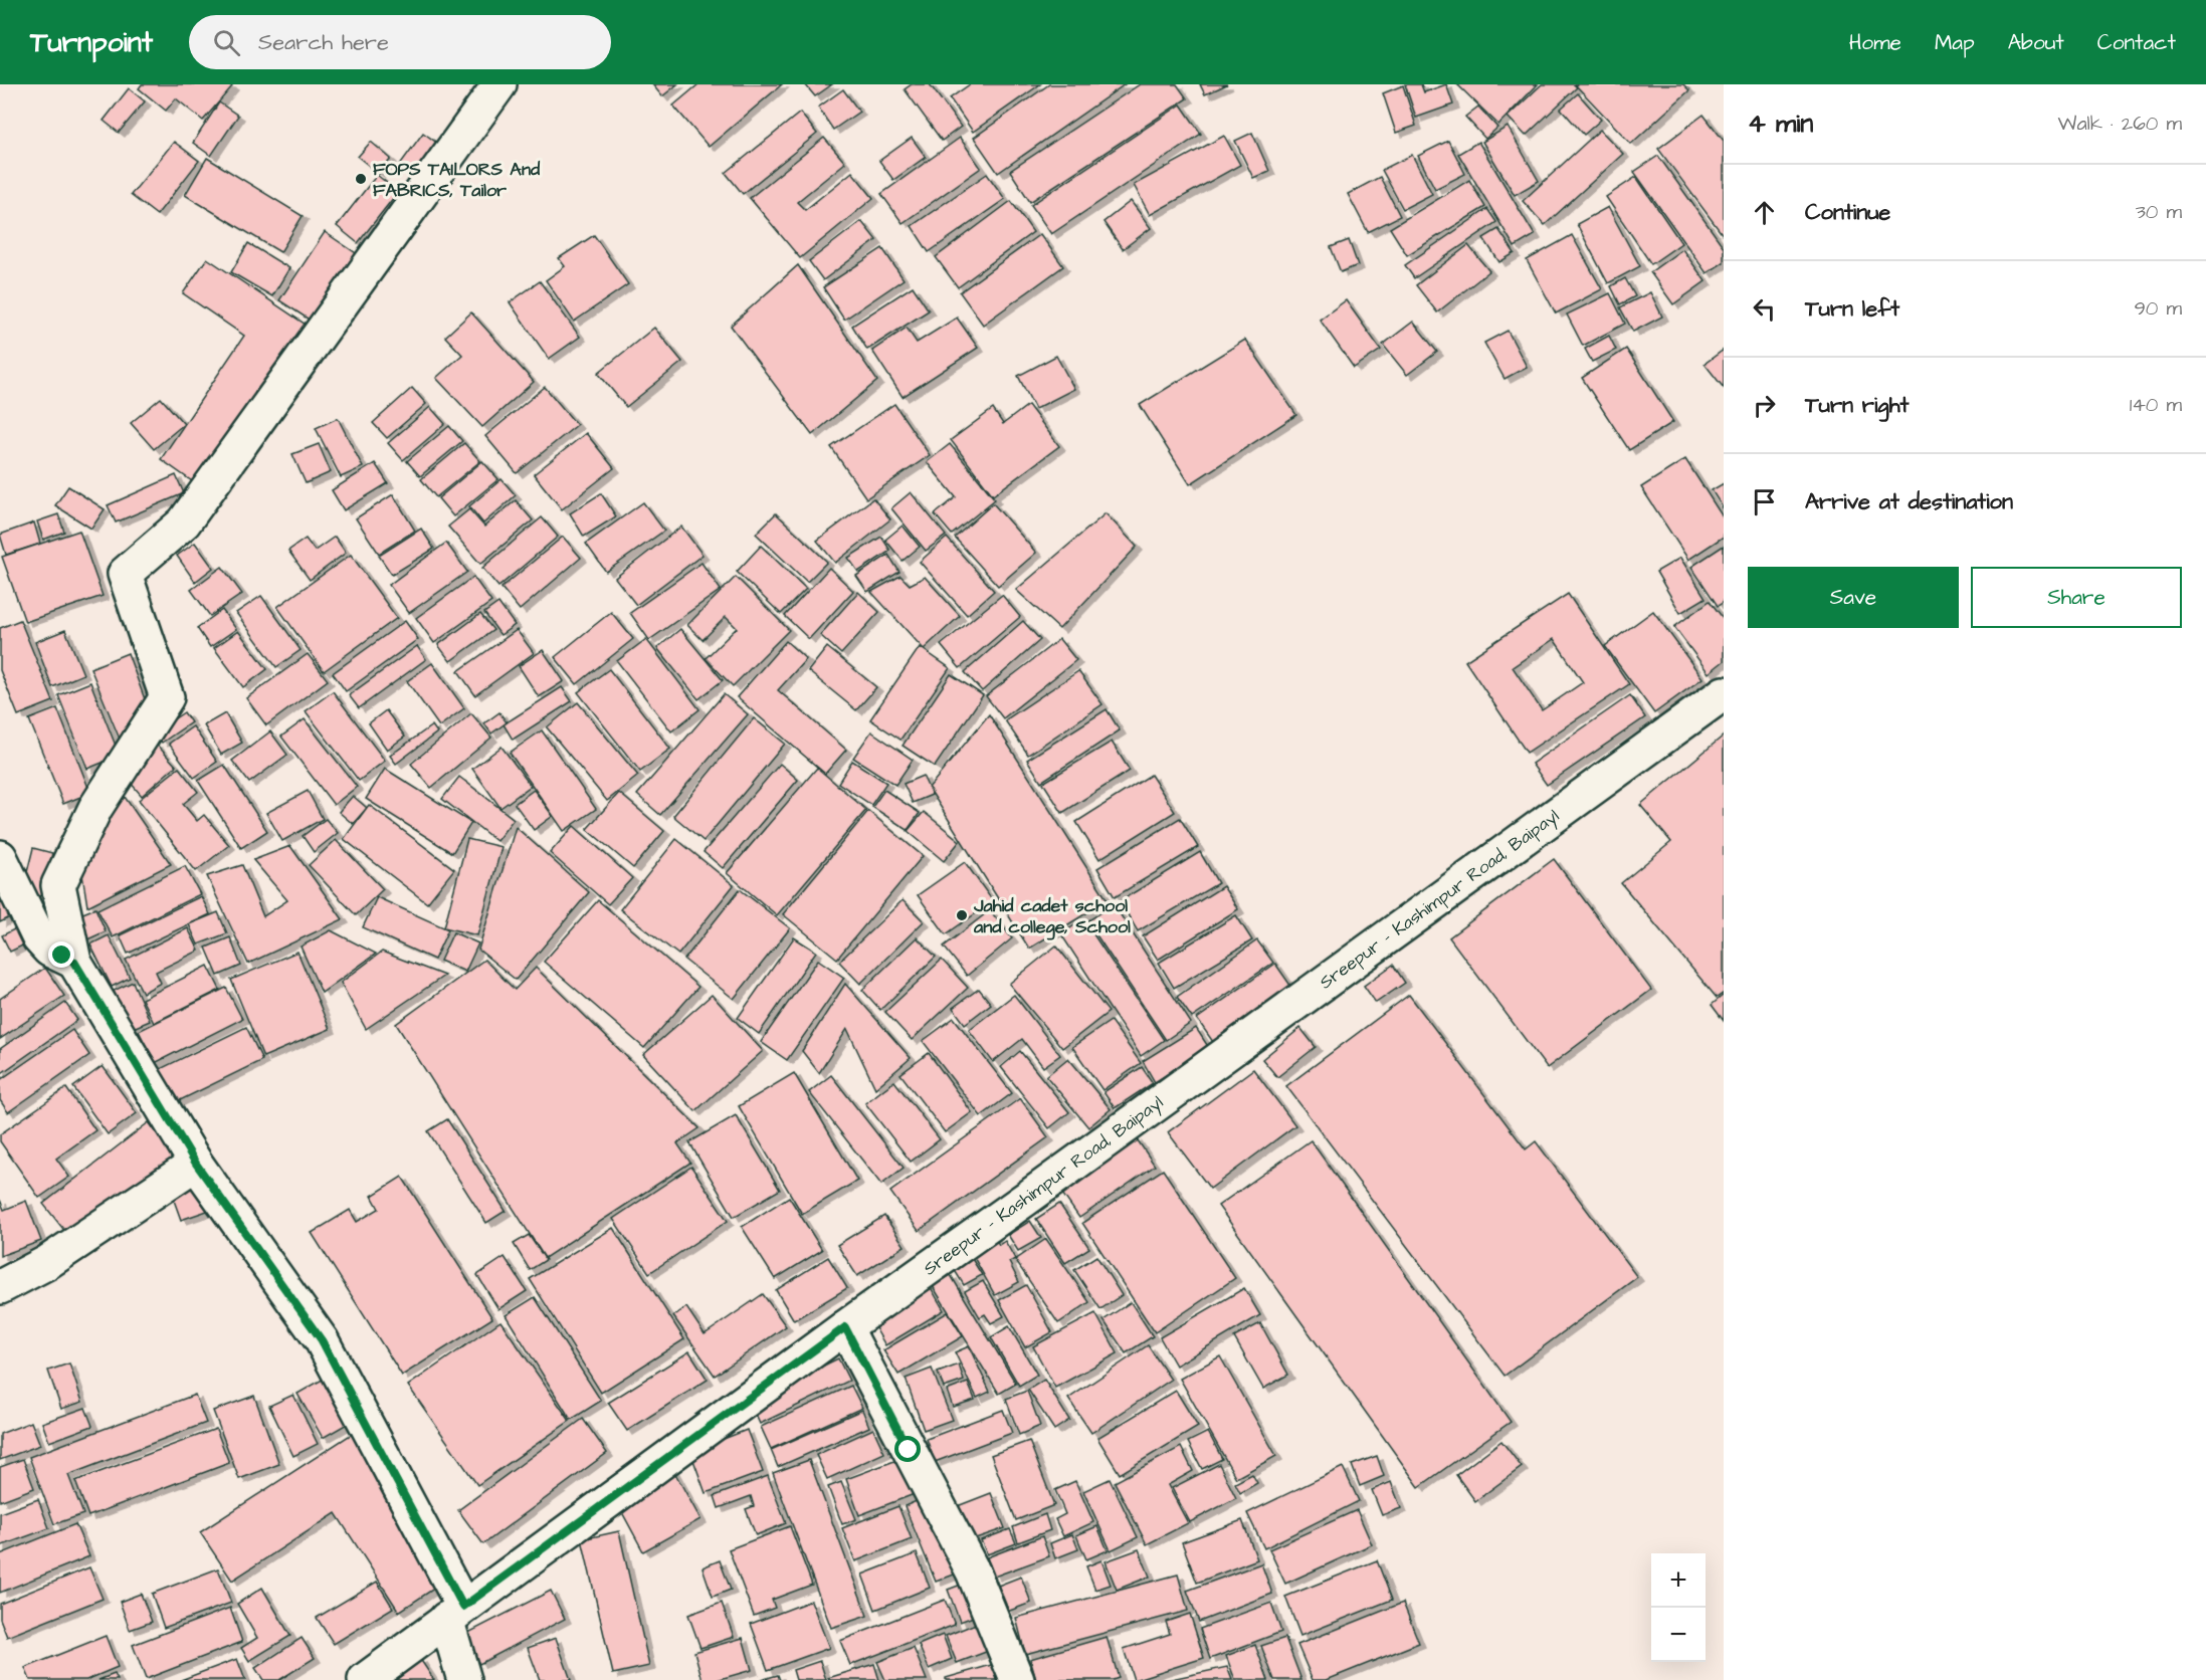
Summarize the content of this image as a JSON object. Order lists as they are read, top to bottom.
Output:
{
  "streets": {
    "street": ["Sreepur - Kashimpur Road, Baipayl"]
  },
  "places": ["FOPS TAILORS And FABRICS, Tailor", "Jahid cadet school and college, School"],
  "page": {
    "header": "Turnpoint",
    "search": "Search here",
    "nav": [
      "Home",
      "Map",
      "About",
      "Contact"
    ],
    "heading": ["4 min", "Walk · 260 m"],
    "list": [
      ["Continue", "30 m"],
      ["Turn left", "90 m"],
      ["Turn right", "140 m"],
      "Arrive at destination"
    ],
    "buttons": ["Save", "Share"],
    "map_buttons": ["+", "−"]
  }
}
